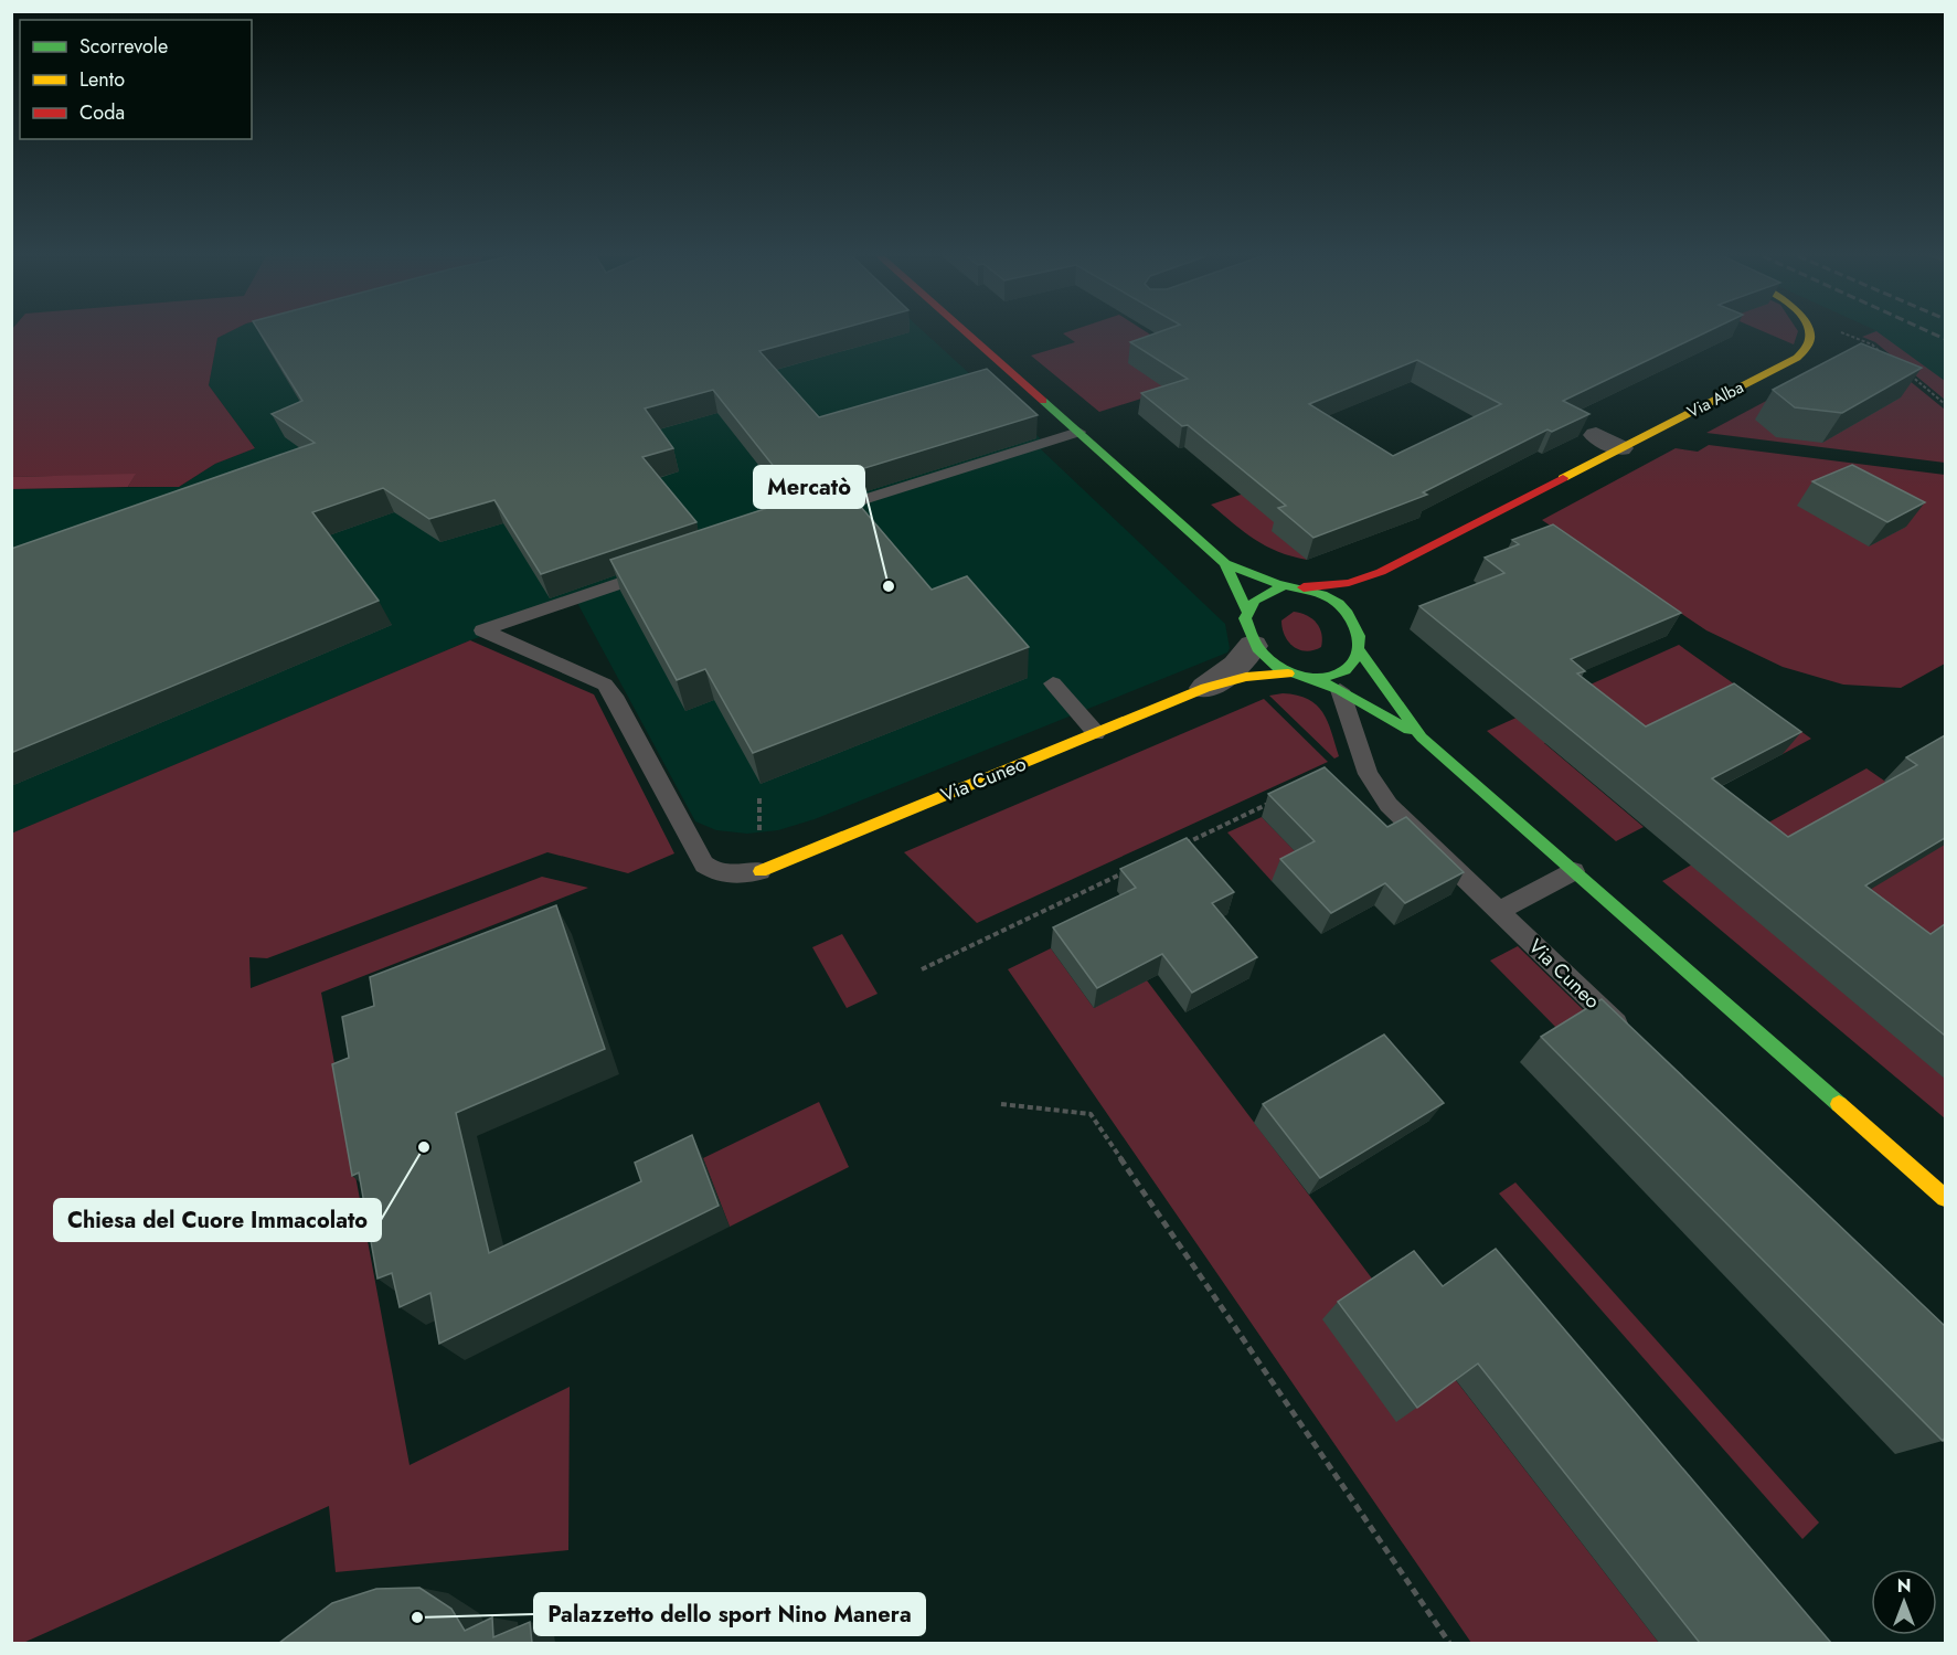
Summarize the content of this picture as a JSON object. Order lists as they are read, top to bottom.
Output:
{
  "streets": {
    "main road": ["Via Alba", "Via Cuneo"]
  },
  "crossings": [
    ["Via Alba", "Via Cuneo"]
  ],
  "places": ["Mercatò", "Chiesa del Cuore Immacolato", "Palazzetto dello sport Nino Manera"],
  "legend": ["Scorrevole", "Lento", "Coda"],
  "north": "top"
}
